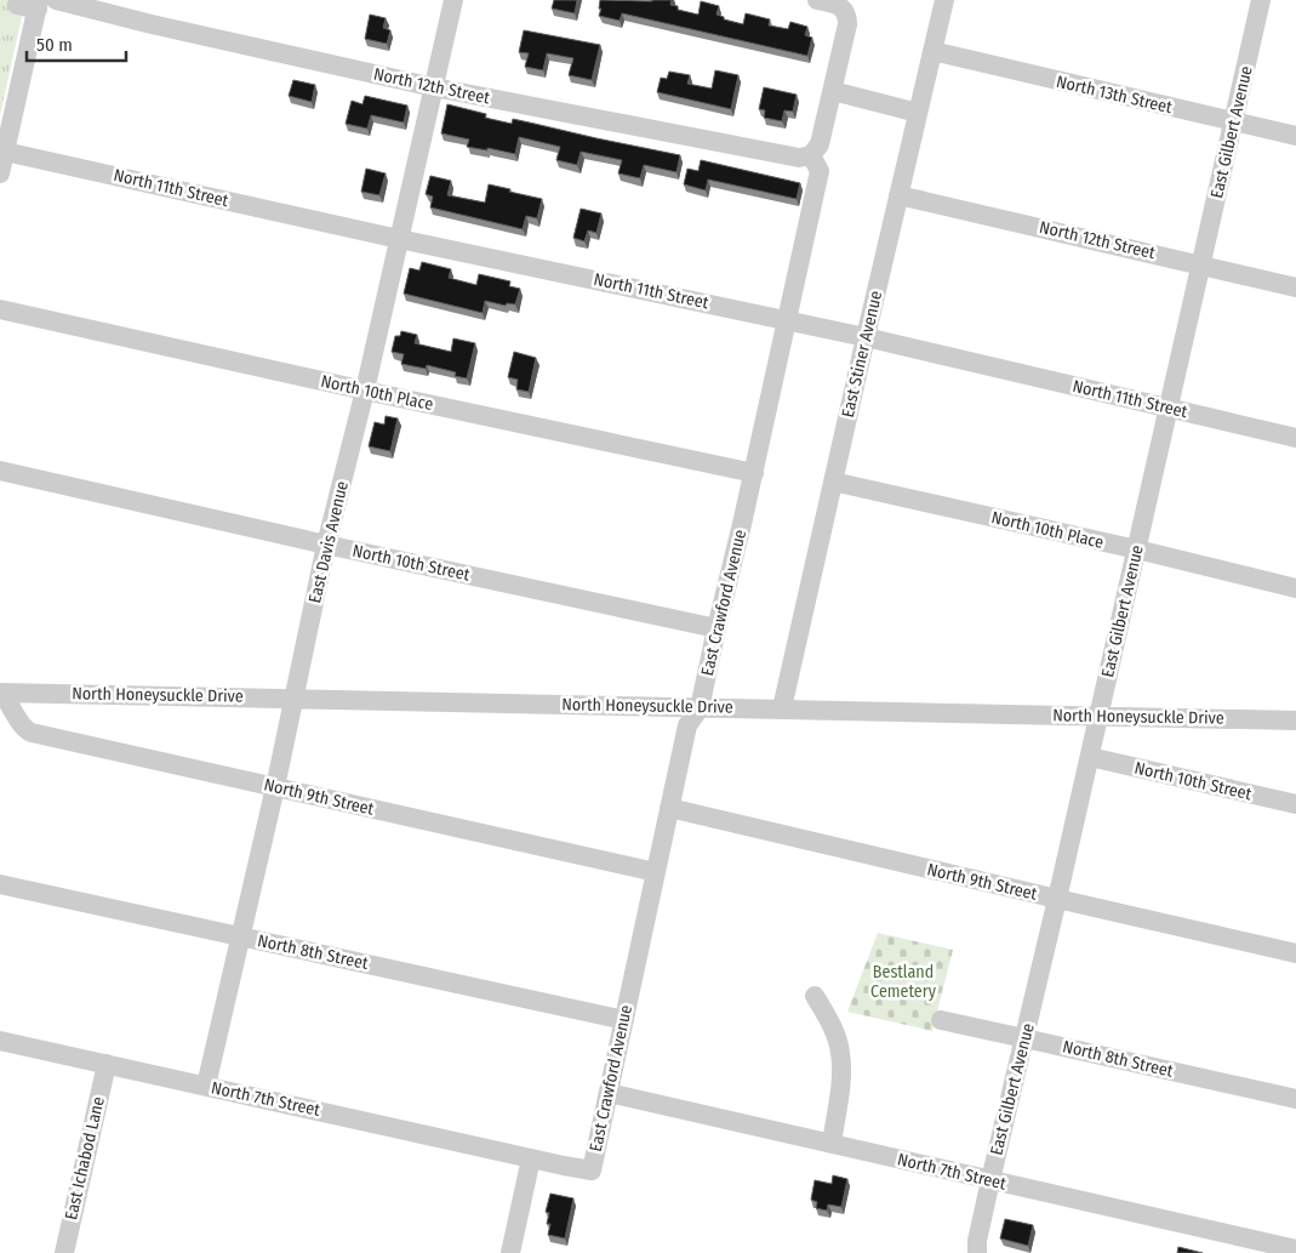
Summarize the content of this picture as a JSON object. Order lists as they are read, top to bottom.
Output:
{
  "streets": {
    "street": [
      "North 12th Street",
      "North 13th Street",
      "East Gilbert Avenue",
      "North 11th Street",
      "East Stiner Avenue",
      "North 10th Place",
      "East Davis Avenue",
      "North 10th Street",
      "East Crawford Avenue",
      "North Honeysuckle Drive",
      "North 9th Street",
      "North 8th Street",
      "North 7th Street",
      "East Ichabod Lane"
    ]
  },
  "crossings": [
    ["North 12th Street", "East Gilbert Avenue"],
    ["North 12th Street", "East Stiner Avenue"],
    ["North 12th Street", "East Davis Avenue"],
    ["North 12th Street", "East Crawford Avenue"],
    ["North 13th Street", "East Gilbert Avenue"],
    ["North 13th Street", "East Stiner Avenue"],
    ["East Gilbert Avenue", "North 11th Street"],
    ["East Gilbert Avenue", "North 10th Place"],
    ["East Gilbert Avenue", "North 10th Street"],
    ["East Gilbert Avenue", "North Honeysuckle Drive"],
    ["East Gilbert Avenue", "North 9th Street"],
    ["East Gilbert Avenue", "North 8th Street"],
    ["East Gilbert Avenue", "North 7th Street"],
    ["North 11th Street", "East Stiner Avenue"],
    ["North 11th Street", "East Davis Avenue"],
    ["North 11th Street", "East Crawford Avenue"],
    ["East Stiner Avenue", "North 10th Place"],
    ["East Stiner Avenue", "North Honeysuckle Drive"],
    ["North 10th Place", "East Davis Avenue"],
    ["North 10th Place", "East Crawford Avenue"],
    ["East Davis Avenue", "North 10th Street"],
    ["East Davis Avenue", "North Honeysuckle Drive"],
    ["East Davis Avenue", "North 9th Street"],
    ["East Davis Avenue", "North 8th Street"],
    ["East Davis Avenue", "North 7th Street"],
    ["North 10th Street", "East Crawford Avenue"],
    ["East Crawford Avenue", "North Honeysuckle Drive"],
    ["East Crawford Avenue", "North 9th Street"],
    ["East Crawford Avenue", "North 8th Street"],
    ["East Crawford Avenue", "North 7th Street"],
    ["North Honeysuckle Drive", "North 9th Street"],
    ["North 7th Street", "East Ichabod Lane"]
  ],
  "parks": ["Bestland Cemetery"],
  "scale_bar": "50 m"
}
